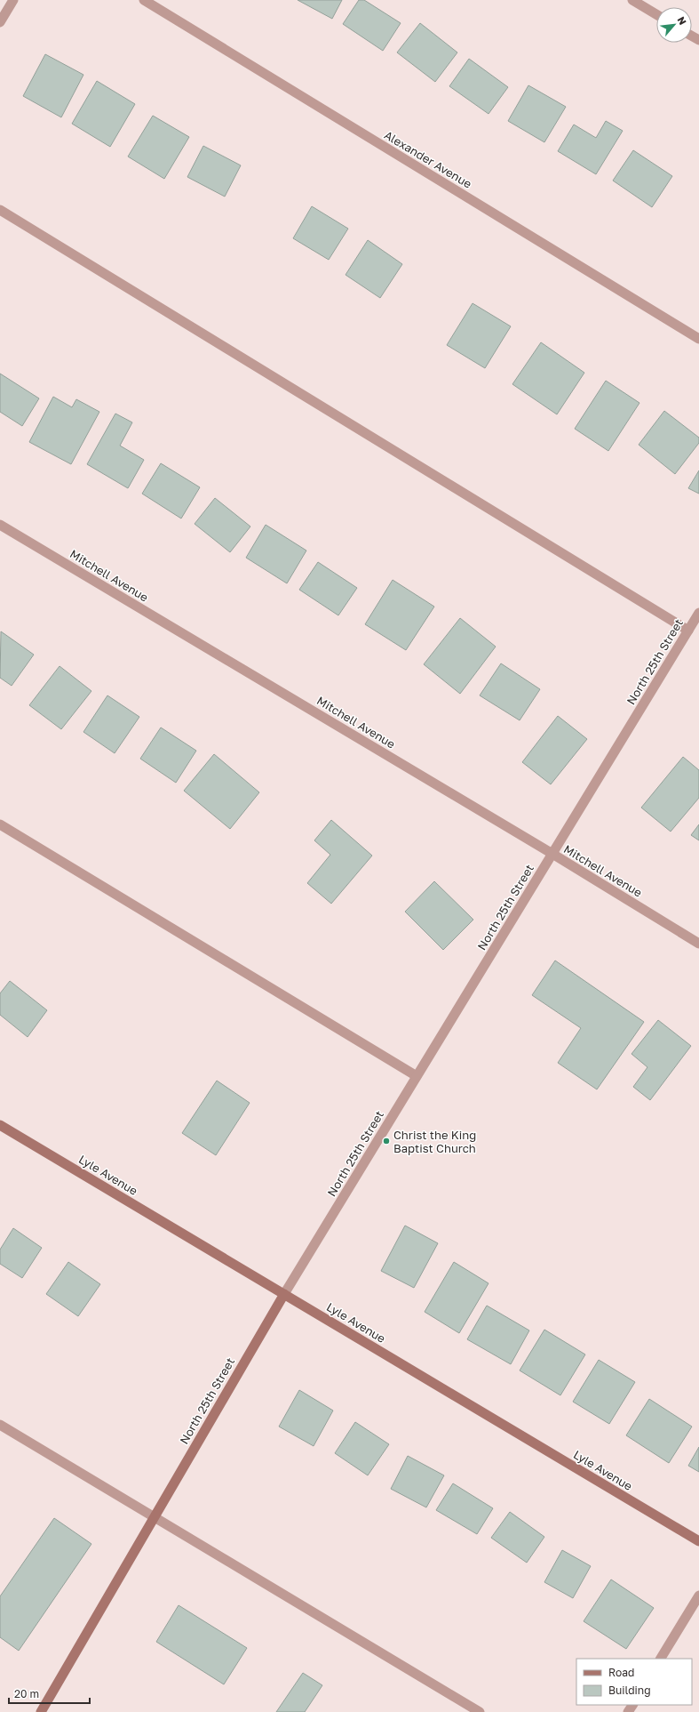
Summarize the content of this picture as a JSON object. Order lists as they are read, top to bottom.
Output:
{
  "streets": {
    "main road": ["North 25th Street", "Lyle Avenue"],
    "street": ["Alexander Avenue", "Mitchell Avenue"]
  },
  "crossings": [
    ["Mitchell Avenue", "North 25th Street"],
    ["North 25th Street", "Lyle Avenue"]
  ],
  "places": ["Christ the King Baptist Church"],
  "legend": ["Road", "Building"],
  "scale_bar": "20 m",
  "north": "top right"
}
